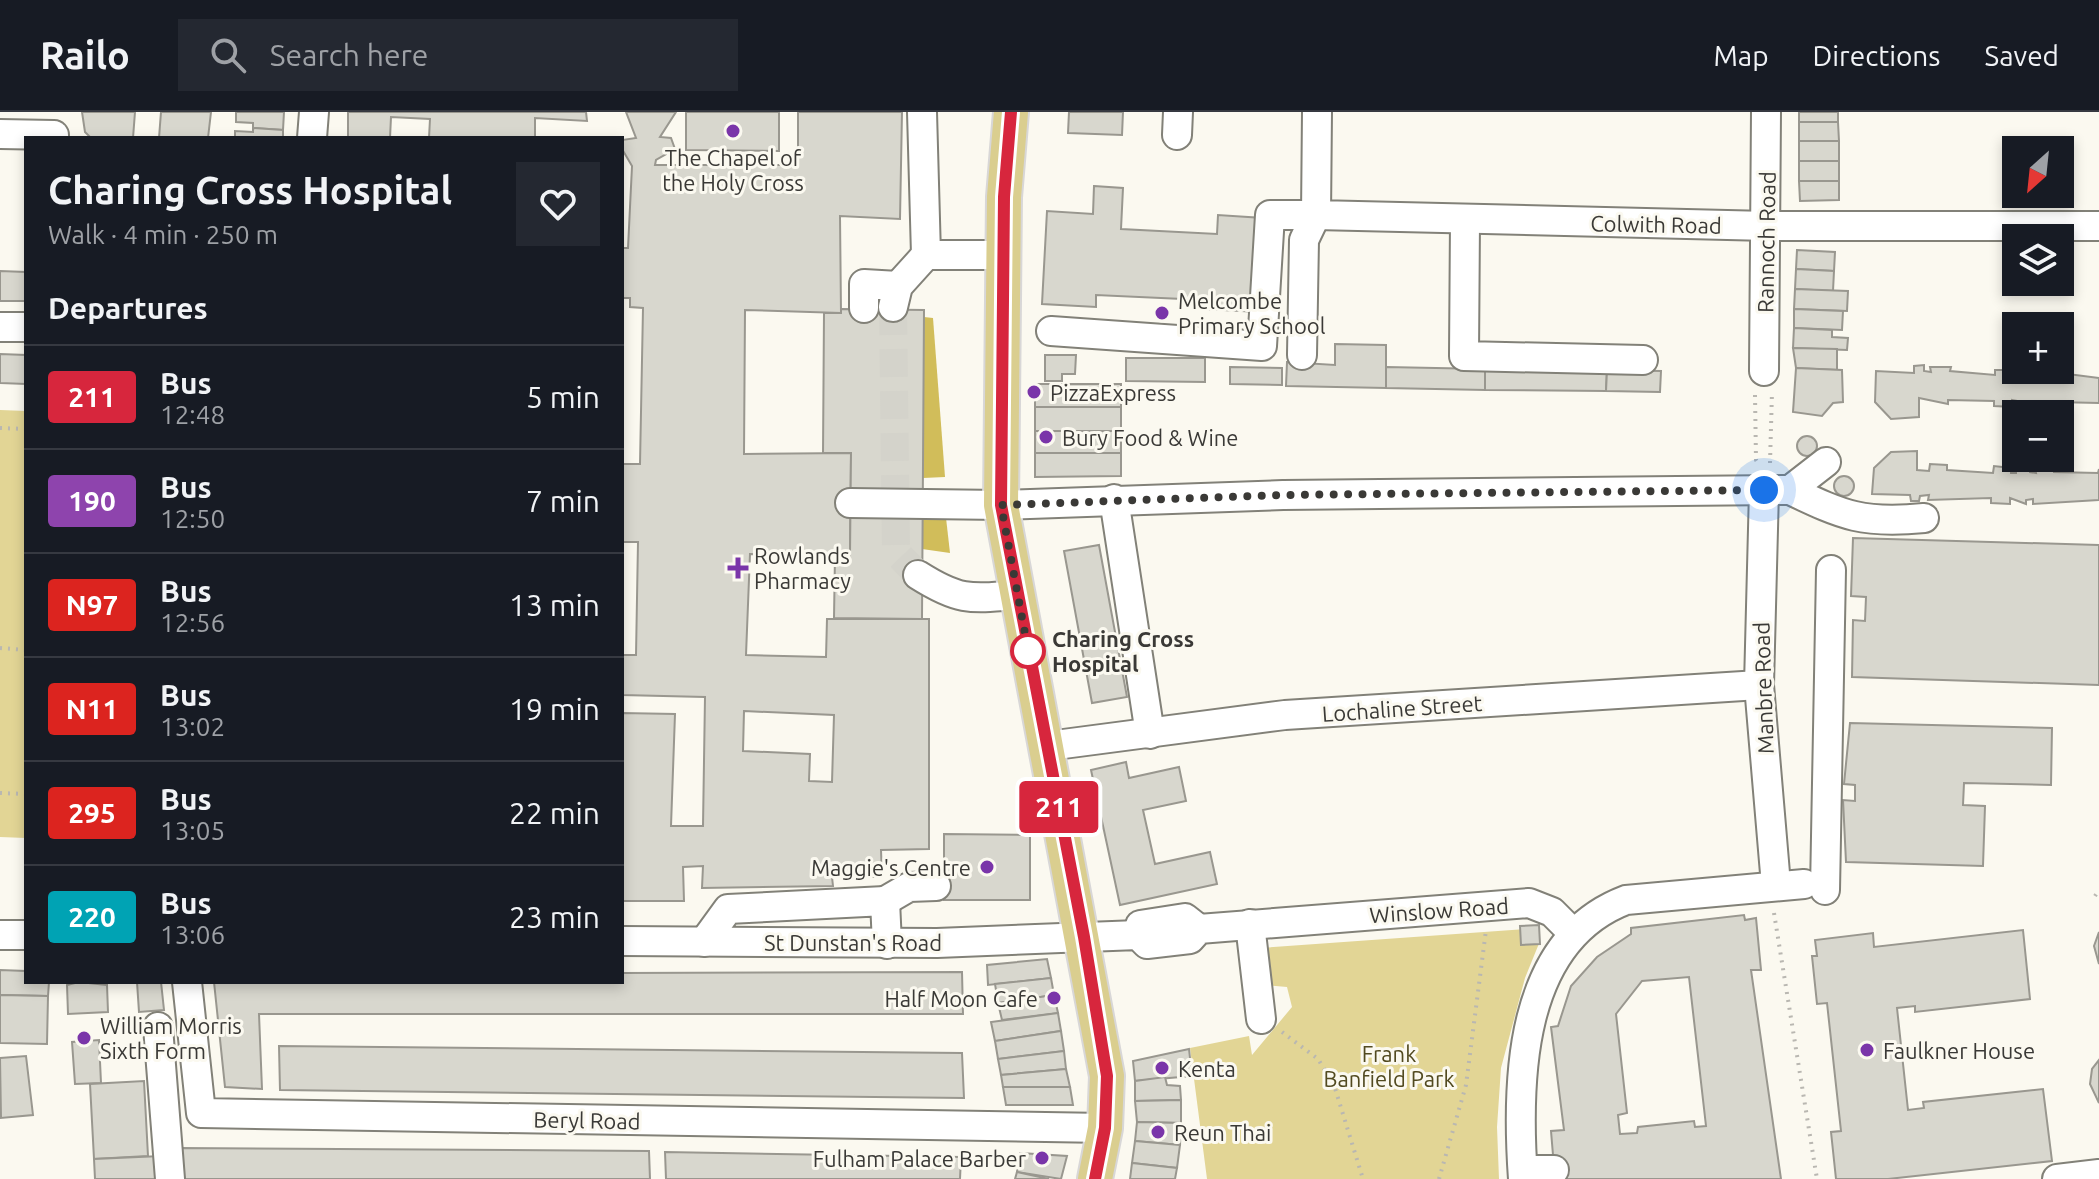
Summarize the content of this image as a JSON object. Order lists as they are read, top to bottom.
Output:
{
  "streets": {
    "street": [
      "Colwith Road",
      "Rannoch Road",
      "Manbre Road",
      "Lochaline Street",
      "Winslow Road",
      "St Dunstan's Road",
      "Beryl Road"
    ]
  },
  "crossings": [
    ["Colwith Road", "Rannoch Road"],
    ["Manbre Road", "Lochaline Street"],
    ["Winslow Road", "St Dunstan's Road"]
  ],
  "parks": ["Frank Banfield Park"],
  "places": {
    "other": [
      "The Chapel of the Holy Cross",
      "Melcombe Primary School",
      "PizzaExpress",
      "Bury Food & Wine",
      "Charing Cross Hospital",
      "Maggie's Centre",
      "Half Moon Cafe",
      "William Morris Sixth Form",
      "Faulkner House",
      "Kenta",
      "Reun Thai",
      "Fulham Palace Barber"
    ],
    "health": ["Rowlands Pharmacy"]
  },
  "lines": ["bus line 211"],
  "north": "bottom left",
  "page": {
    "header": "Railo",
    "search": "Search here",
    "nav": ["Map", "Directions", "Saved"],
    "on_map": "211",
    "map_buttons": ["+", "−"],
    "heading": [
      ["Charing Cross Hospital", "Walk · 4 min · 250 m"],
      "Departures"
    ],
    "list": [
      {
        "mark": "211",
        "name": "Bus",
        "note": "12:48",
        "value": "5 min"
      },
      {
        "mark": "190",
        "name": "Bus",
        "note": "12:50",
        "value": "7 min"
      },
      {
        "mark": "N97",
        "name": "Bus",
        "note": "12:56",
        "value": "13 min"
      },
      {
        "mark": "N11",
        "name": "Bus",
        "note": "13:02",
        "value": "19 min"
      },
      {
        "mark": "295",
        "name": "Bus",
        "note": "13:05",
        "value": "22 min"
      },
      {
        "mark": "220",
        "name": "Bus",
        "note": "13:06",
        "value": "23 min"
      }
    ]
  }
}
